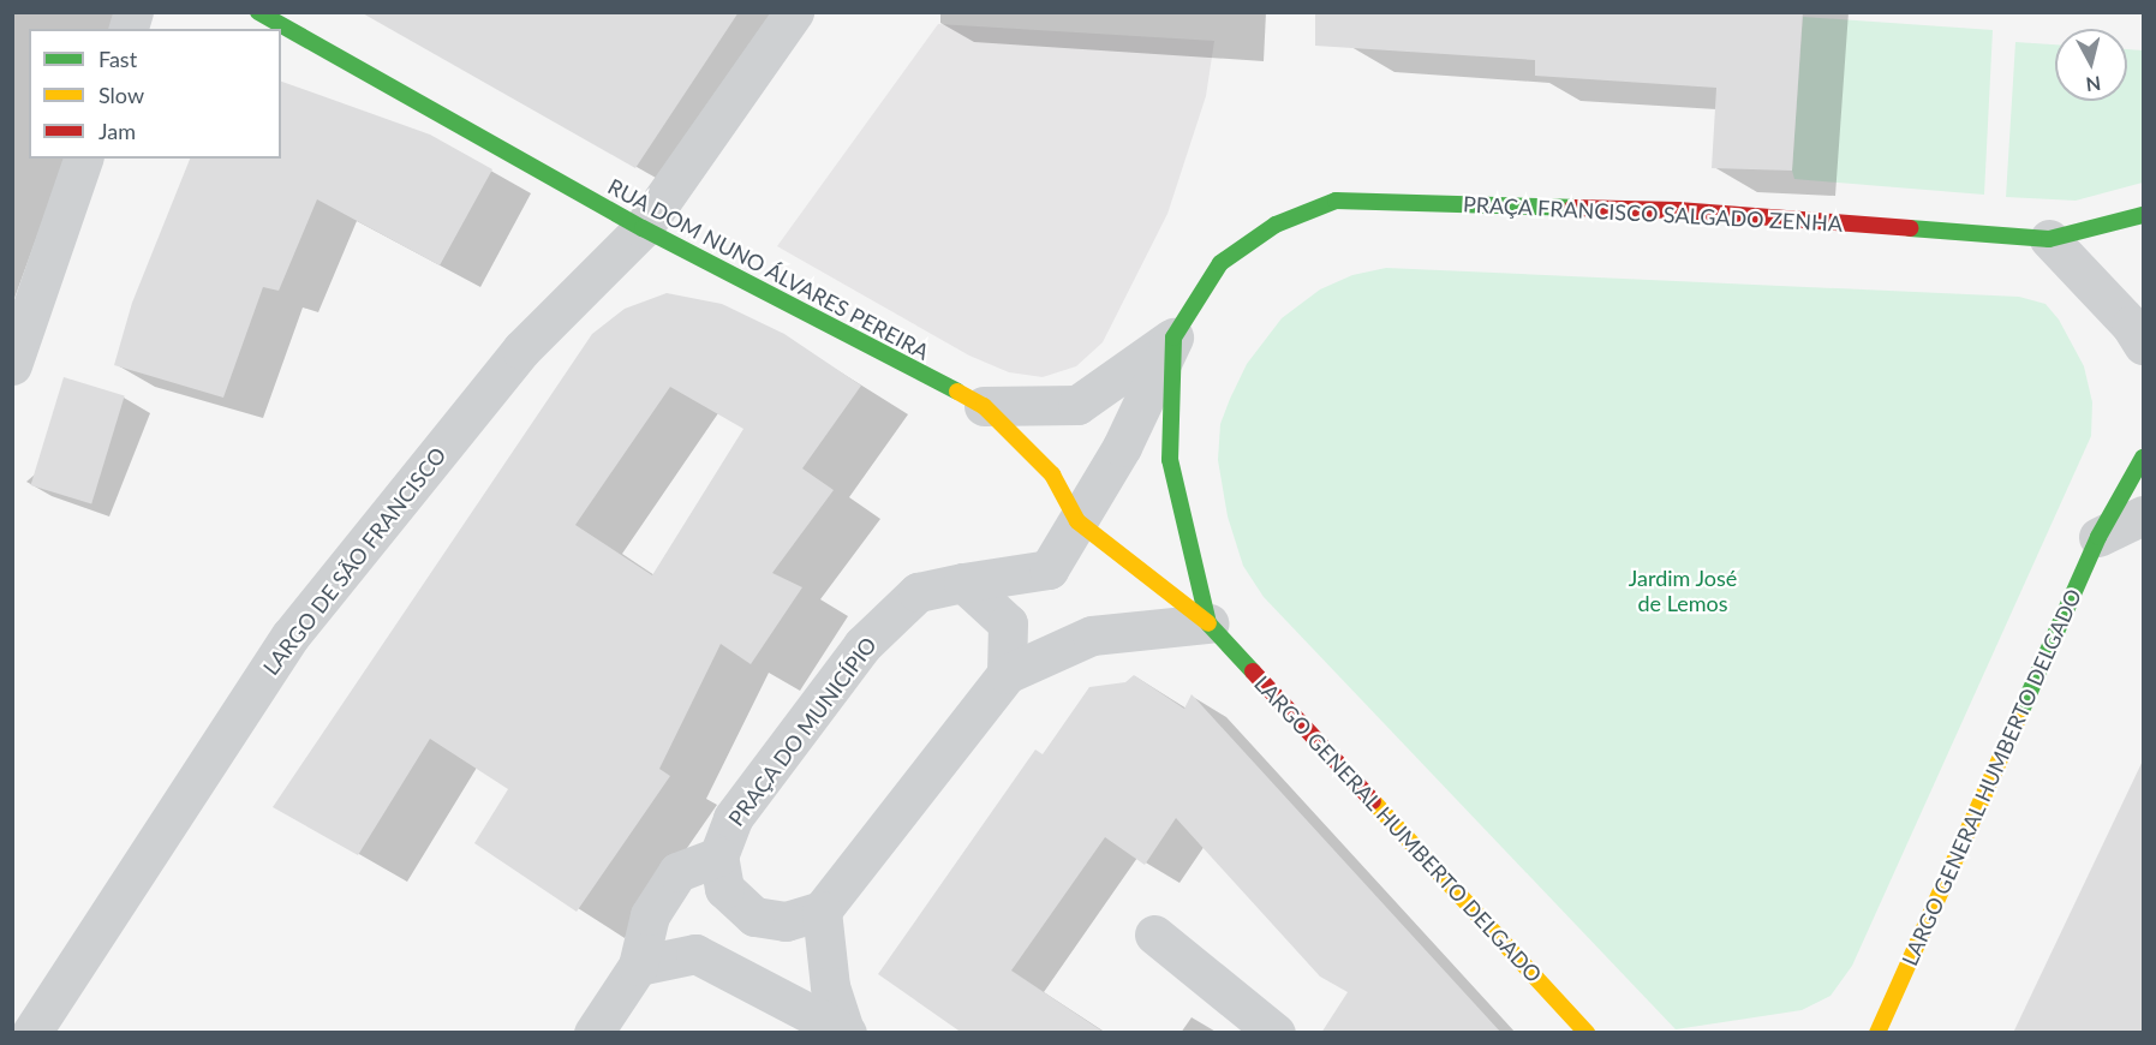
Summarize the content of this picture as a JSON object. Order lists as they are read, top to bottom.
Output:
{
  "streets": {
    "main road": ["PRAÇA FRANCISCO SALGADO ZENHA", "RUA DOM NUNO ÁLVARES PEREIRA", "LARGO GENERAL HUMBERTO DELGADO"],
    "street": ["LARGO DE SÃO FRANCISCO", "PRAÇA DO MUNICÍPIO"]
  },
  "crossings": [
    ["PRAÇA FRANCISCO SALGADO ZENHA", "RUA DOM NUNO ÁLVARES PEREIRA"],
    ["PRAÇA FRANCISCO SALGADO ZENHA", "PRAÇA DO MUNICÍPIO"],
    ["RUA DOM NUNO ÁLVARES PEREIRA", "LARGO DE SÃO FRANCISCO"],
    ["RUA DOM NUNO ÁLVARES PEREIRA", "LARGO GENERAL HUMBERTO DELGADO"]
  ],
  "parks": ["Jardim José de Lemos"],
  "legend": ["Fast", "Slow", "Jam"],
  "north": "bottom"
}
